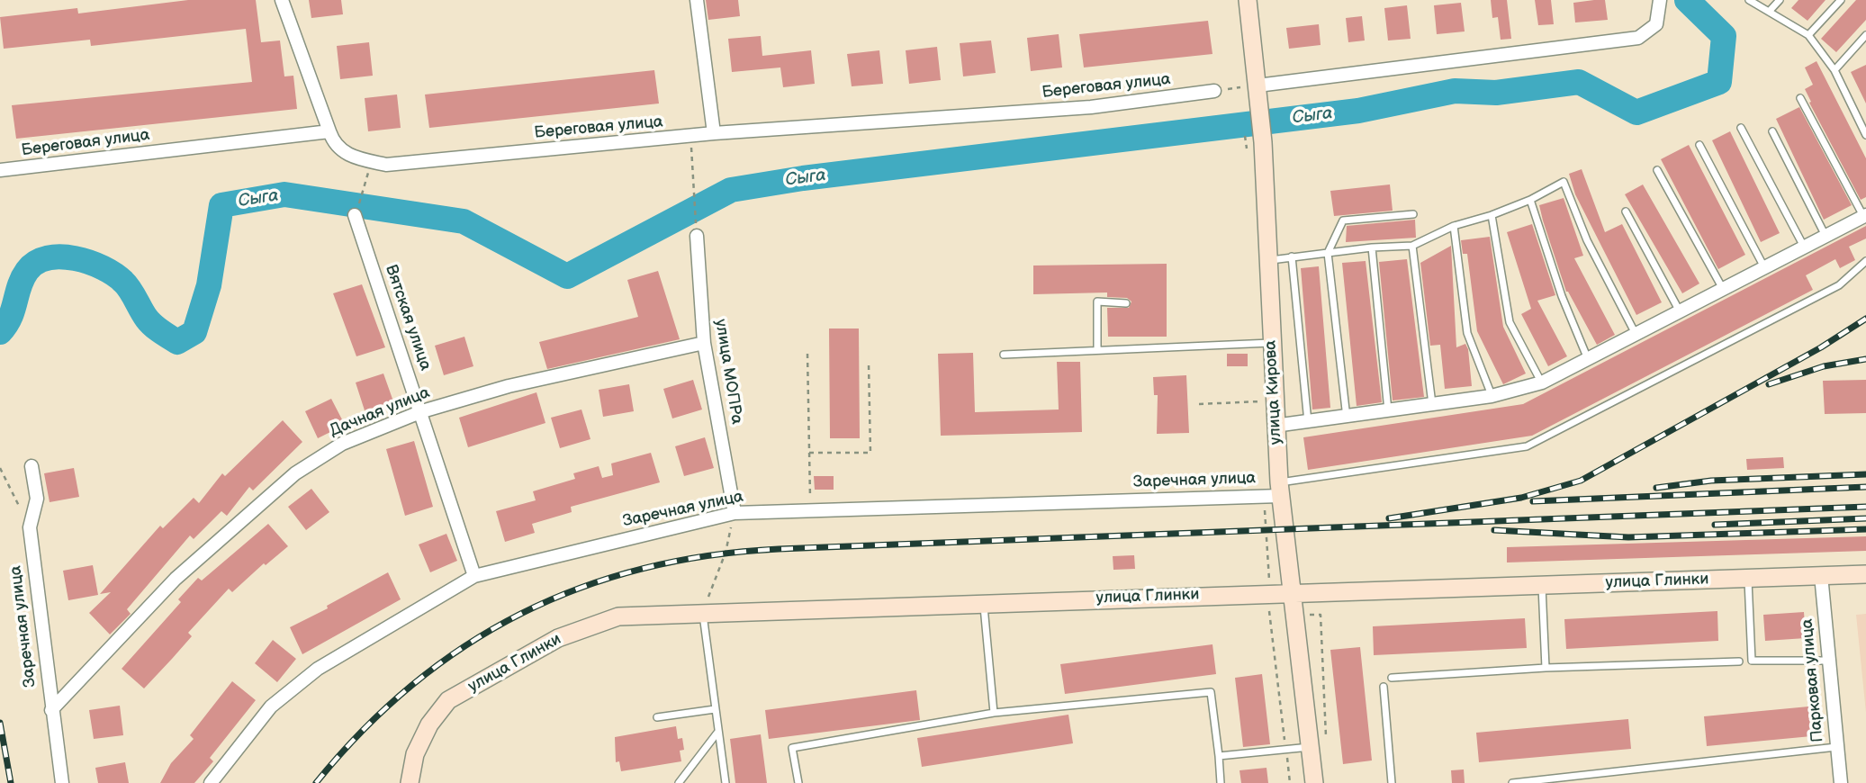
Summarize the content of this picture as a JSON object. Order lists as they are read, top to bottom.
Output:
{
  "streets": {
    "main road": ["улица Кирова", "улица Глинки"],
    "street": [
      "Береговая улица",
      "Вятская улица",
      "улица МОПРа",
      "Дачная улица",
      "Заречная улица",
      "Парковая улица"
    ]
  },
  "crossings": [
    ["Вятская улица", "Дачная улица"],
    ["Вятская улица", "Заречная улица"],
    ["улица МОПРа", "Дачная улица"],
    ["улица МОПРа", "Заречная улица"],
    ["улица Кирова", "Заречная улица"],
    ["улица Кирова", "улица Глинки"],
    ["Дачная улица", "Заречная улица"],
    ["улица Глинки", "Парковая улица"]
  ],
  "water": ["Сыга"]
}
